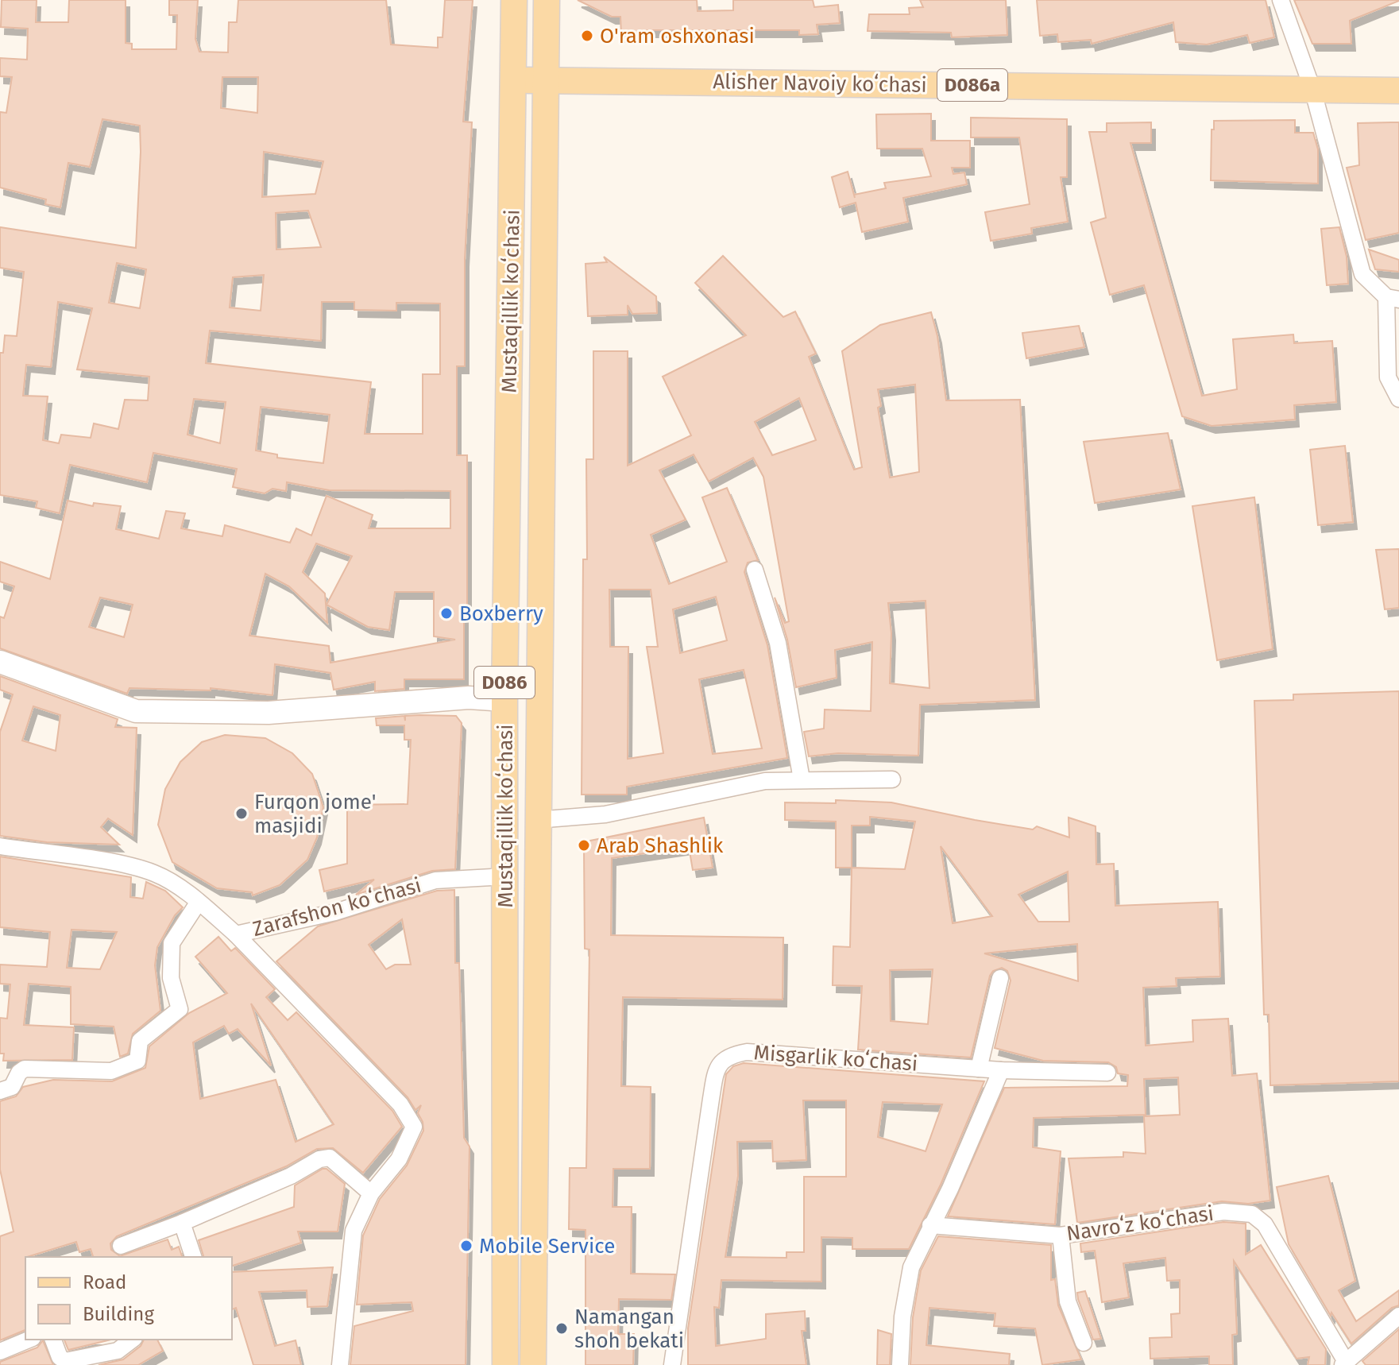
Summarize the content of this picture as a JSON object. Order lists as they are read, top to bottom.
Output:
{
  "streets": {
    "main road": [
      "Alisher Navoiy koʻchasi",
      "D086a",
      "Mustaqillik koʻchasi",
      "D086"
    ],
    "street": ["Zarafshon koʻchasi", "Misgarlik koʻchasi", "Navroʻz koʻchasi"]
  },
  "crossings": [
    ["Alisher Navoiy koʻchasi", "D086a"],
    ["Alisher Navoiy koʻchasi", "Mustaqillik koʻchasi"],
    ["D086a", "Mustaqillik koʻchasi"],
    ["Mustaqillik koʻchasi", "Zarafshon koʻchasi"]
  ],
  "places": [
    "O'ram oshxonasi",
    "Boxberry",
    "Furqon jome' masjidi",
    "Arab Shashlik",
    "Mobile Service",
    "Namangan shoh bekati"
  ],
  "legend": ["Road", "Building"]
}
